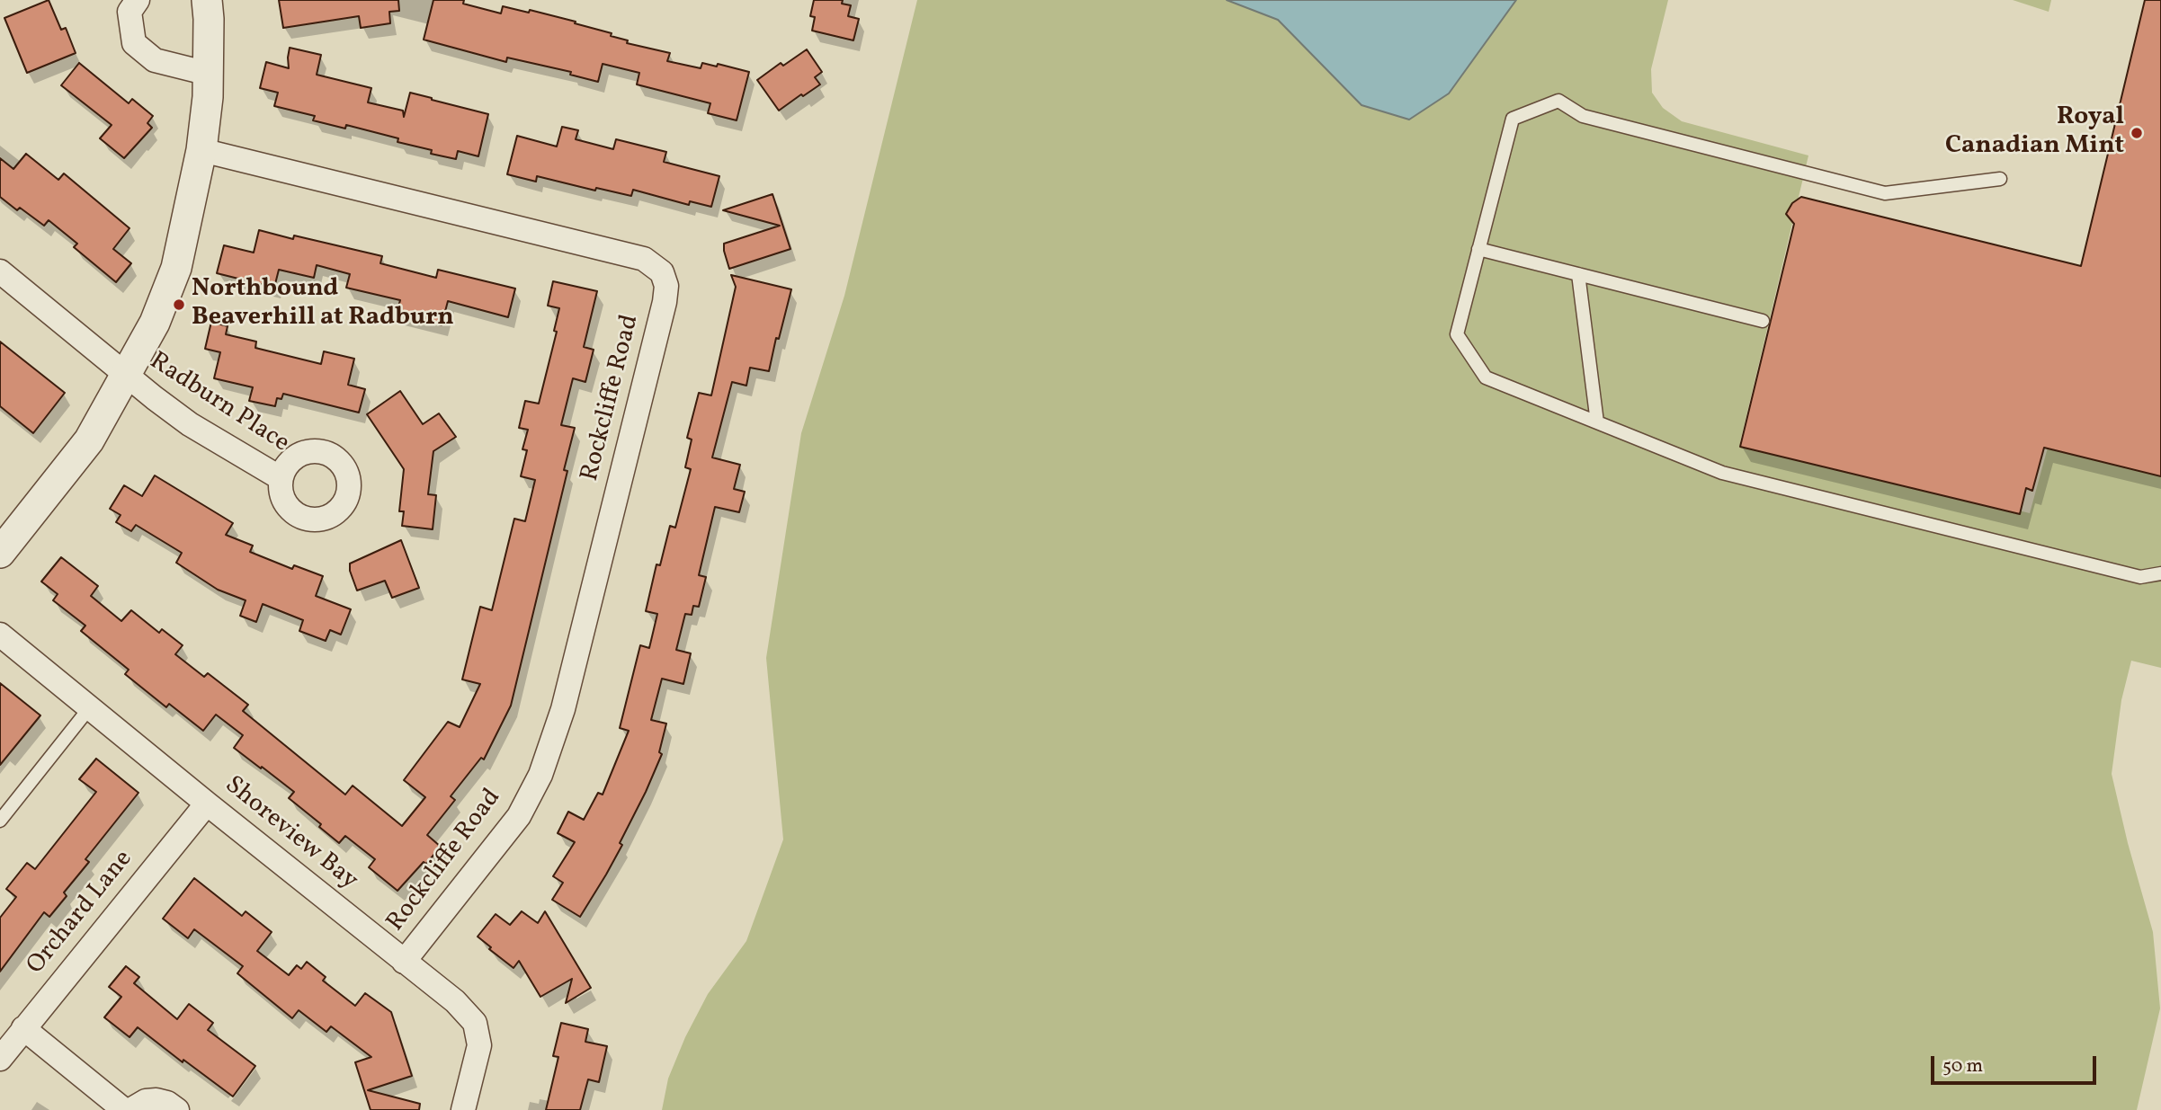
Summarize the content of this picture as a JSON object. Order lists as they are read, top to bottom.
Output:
{
  "streets": {
    "street": [
      "Rockcliffe Road",
      "Radburn Place",
      "Shoreview Bay",
      "Orchard Lane"
    ]
  },
  "crossings": [
    ["Rockcliffe Road", "Shoreview Bay"],
    ["Shoreview Bay", "Orchard Lane"]
  ],
  "places": ["Royal Canadian Mint", "Northbound Beaverhill at Radburn"],
  "scale_bar": "50 m"
}
